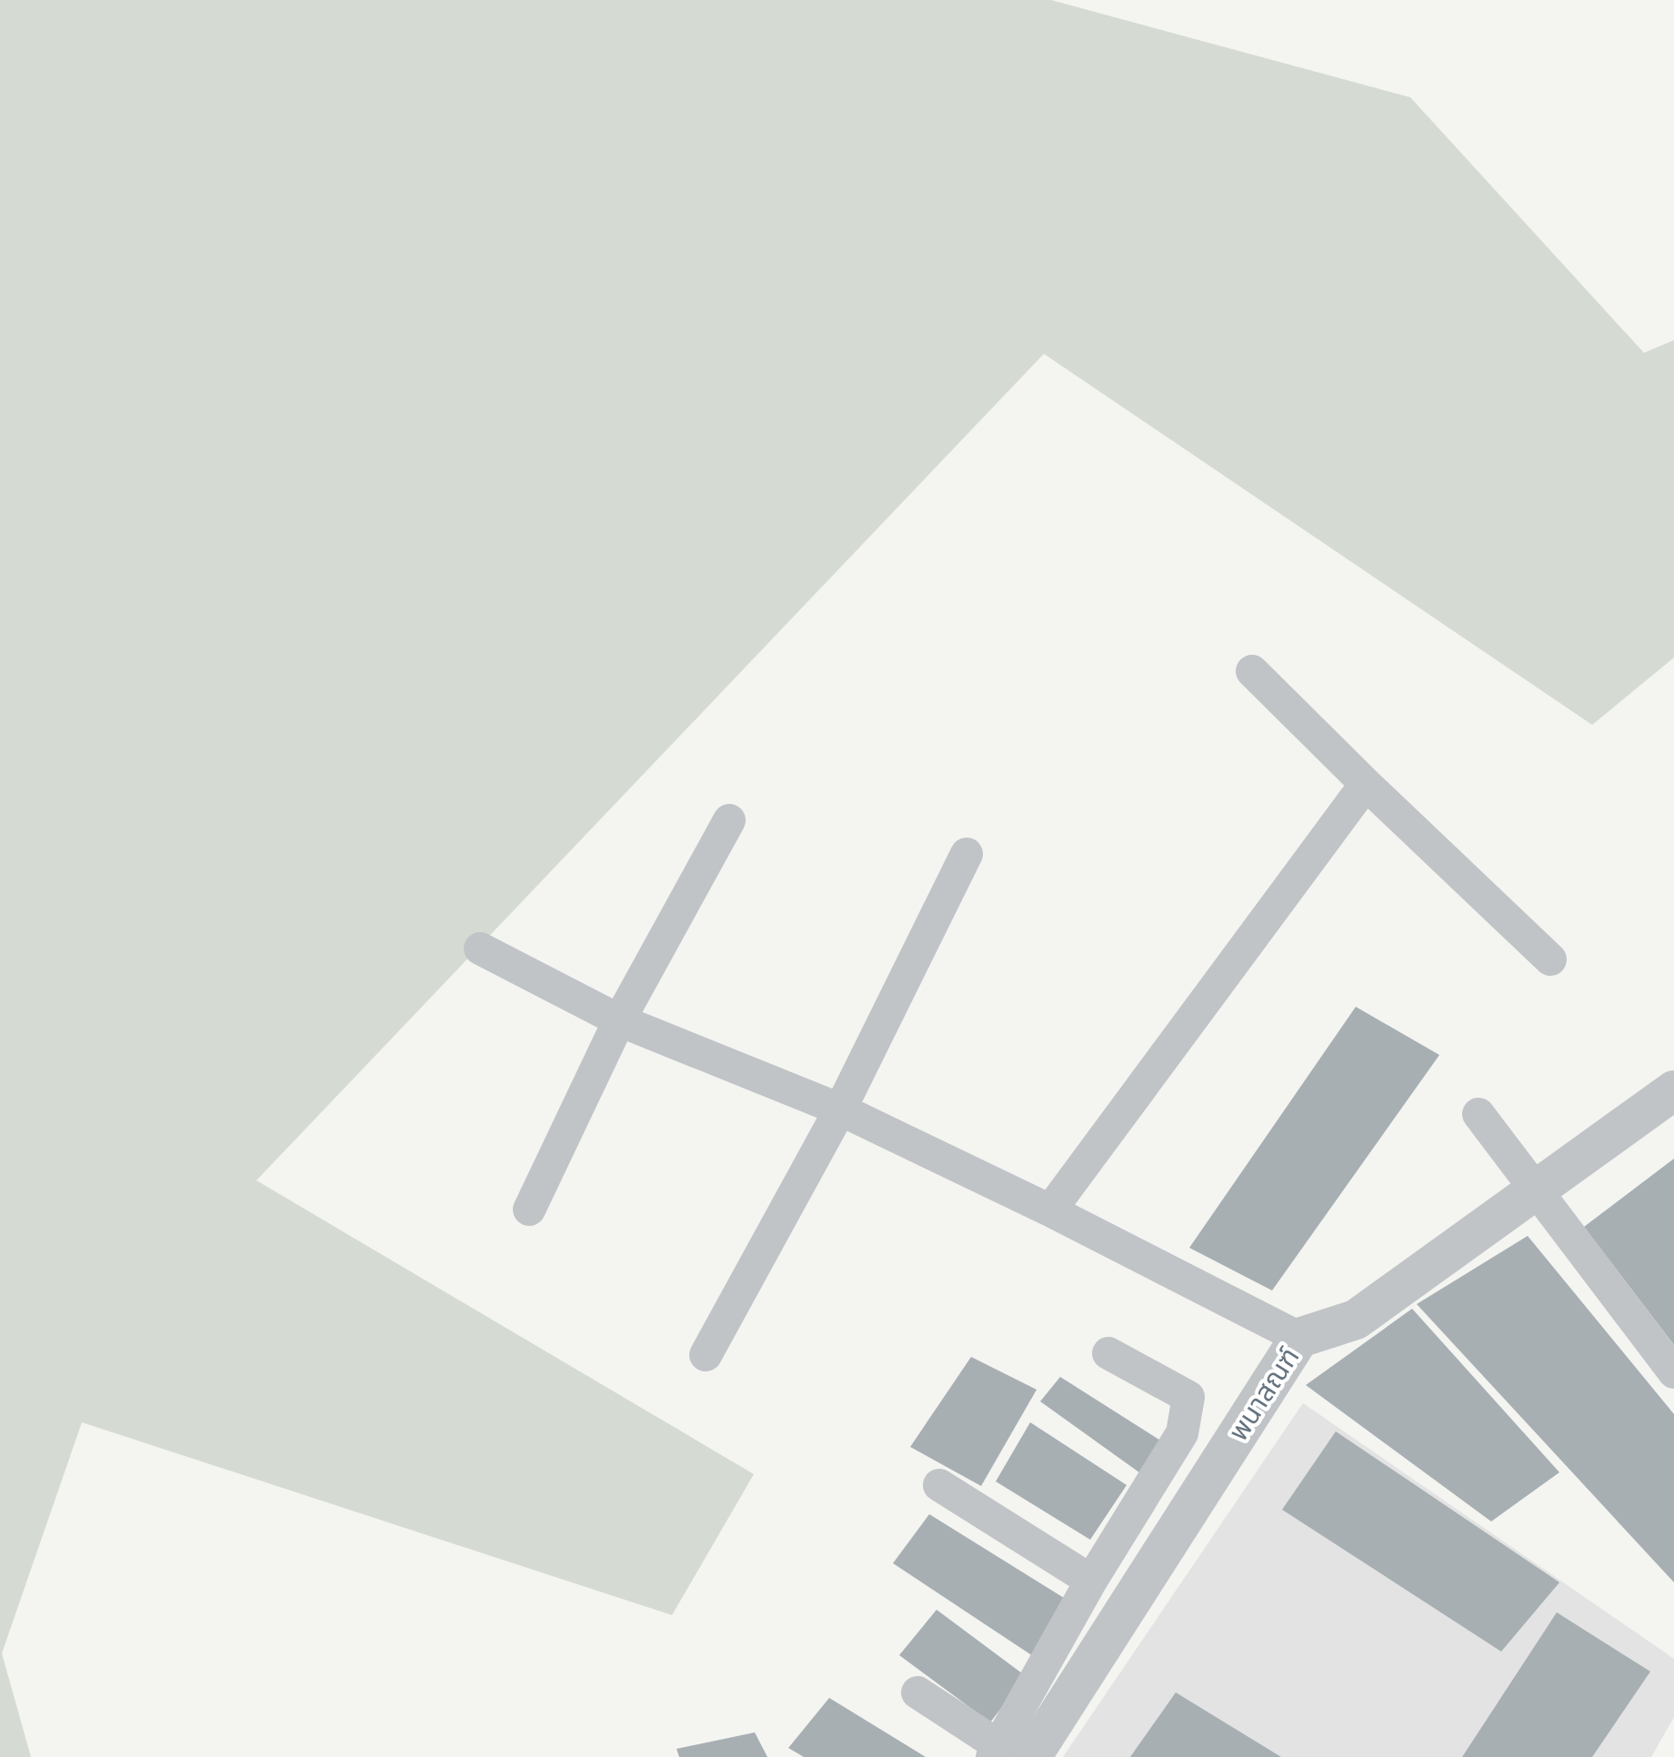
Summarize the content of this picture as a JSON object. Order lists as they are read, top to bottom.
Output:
{
  "streets": {
    "street": ["พนาสณฑ์"]
  }
}
